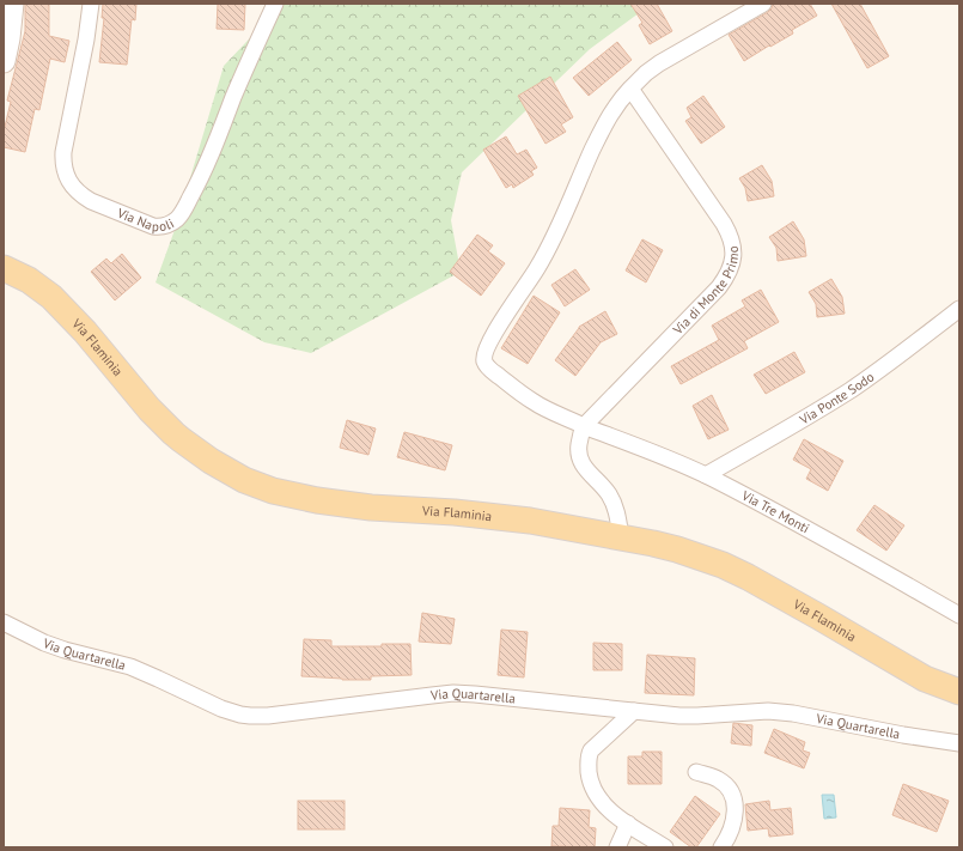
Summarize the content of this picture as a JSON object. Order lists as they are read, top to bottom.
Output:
{
  "streets": {
    "main road": ["Via Flaminia"],
    "street": [
      "Via Napoli",
      "Via di Monte Primo",
      "Via Ponte Sodo",
      "Via Tre Monti",
      "Via Quartarella"
    ]
  },
  "crossings": [
    ["Via di Monte Primo", "Via Tre Monti"],
    ["Via Ponte Sodo", "Via Tre Monti"]
  ]
}
